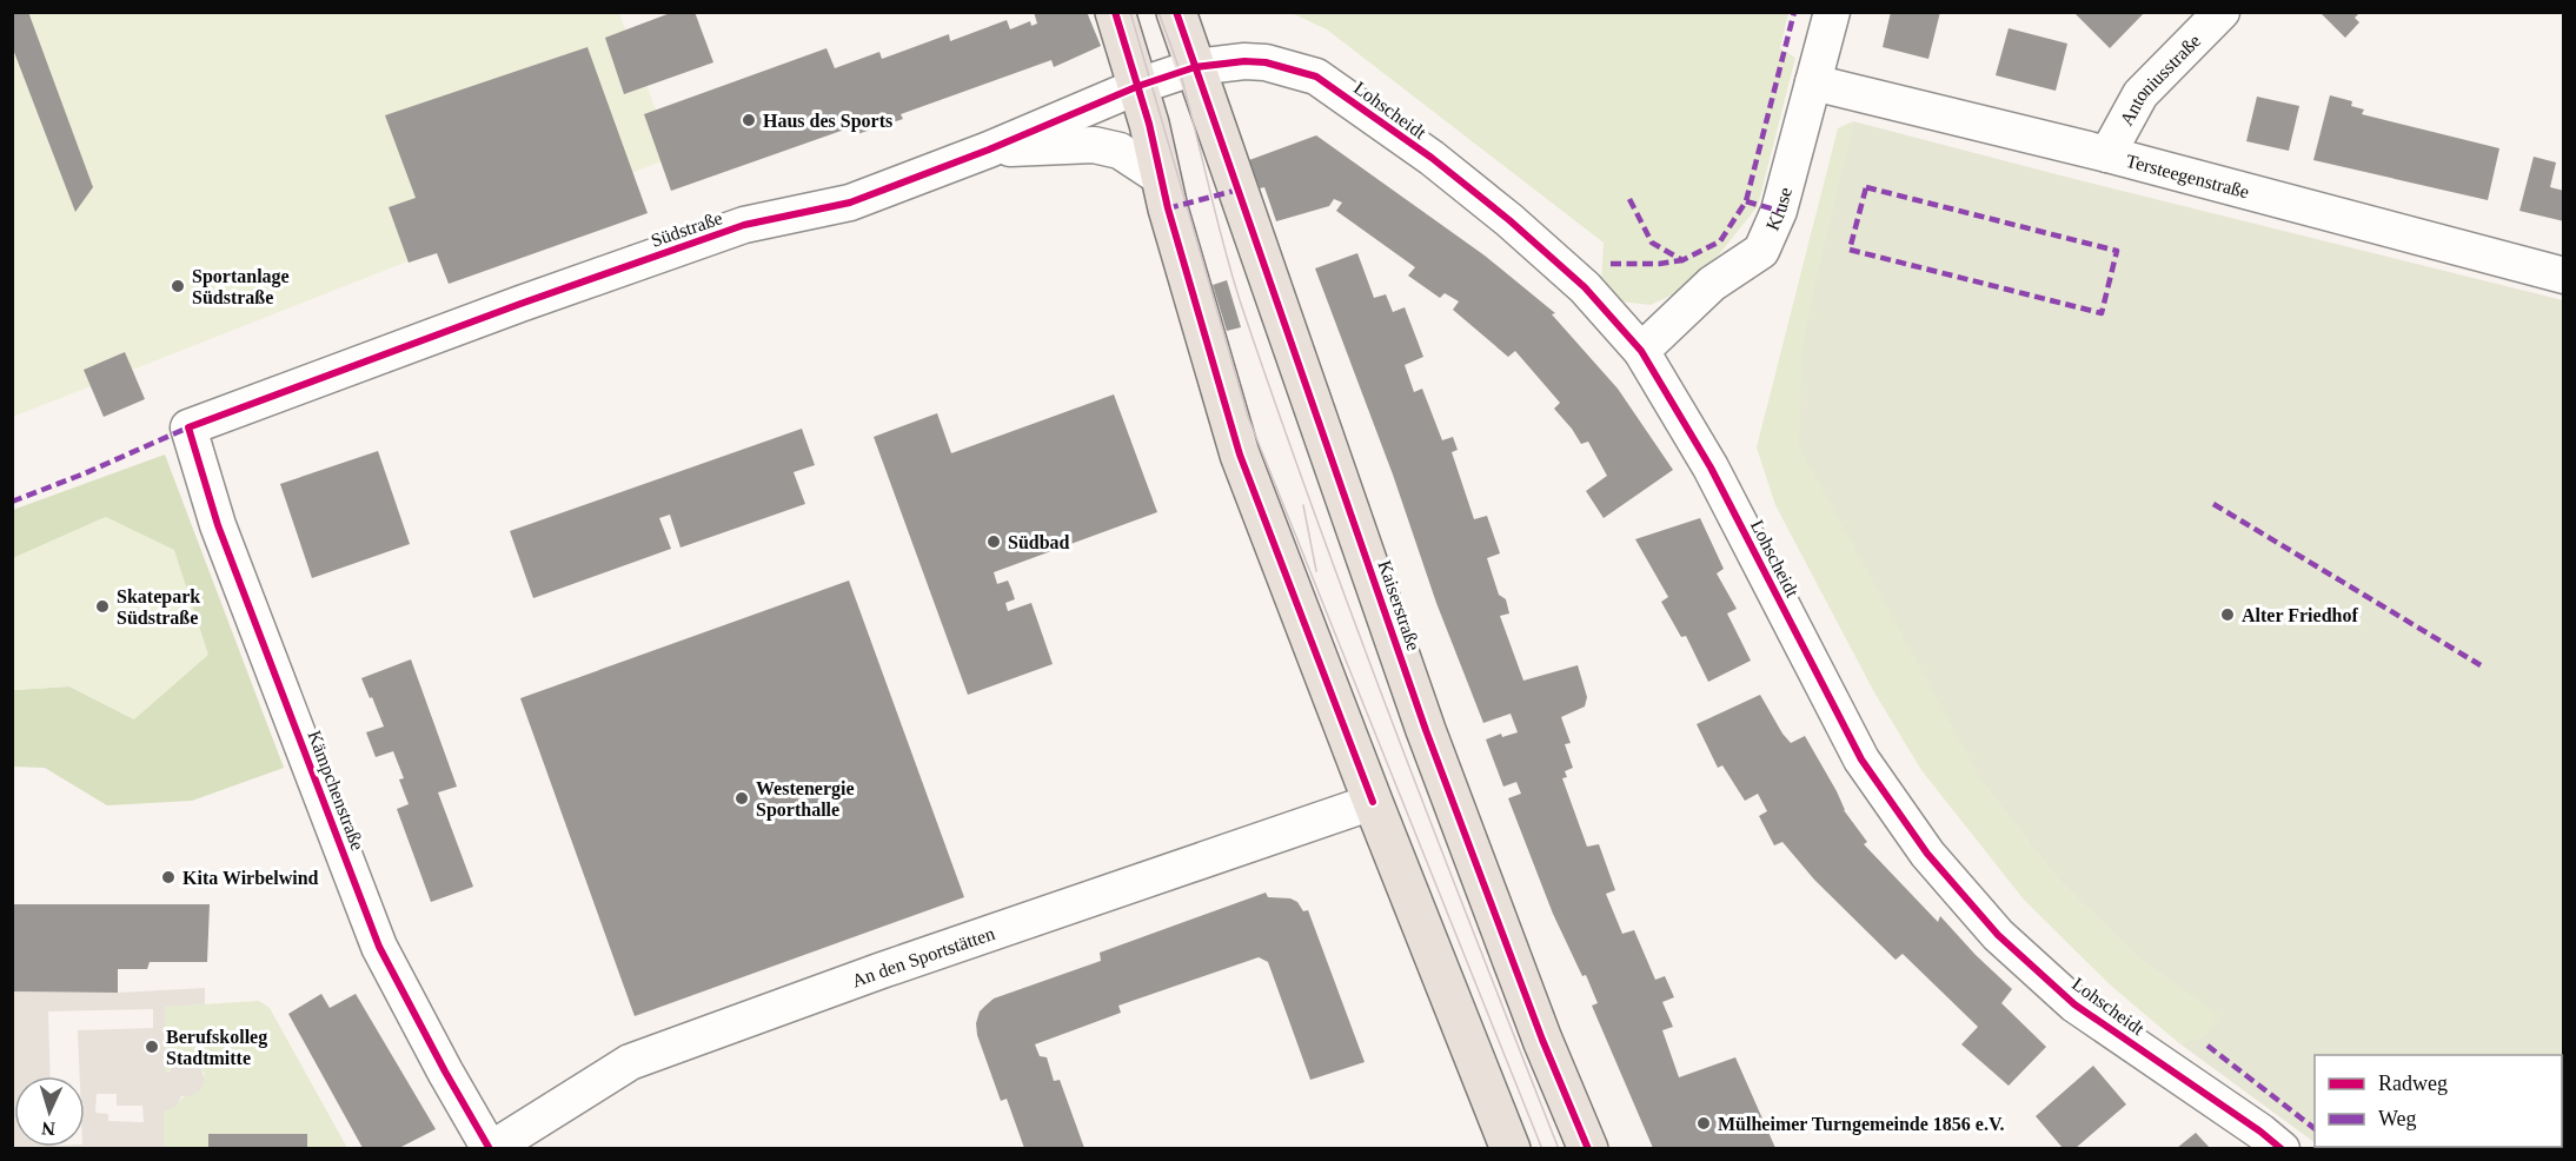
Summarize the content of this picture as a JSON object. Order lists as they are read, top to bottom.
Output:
{
  "streets": {
    "main road": ["Kaiserstraße"],
    "street": [
      "Antoniusstraße",
      "Lohscheidt",
      "Tersteegenstraße",
      "Kluse",
      "Südstraße",
      "Kämpchenstraße",
      "An den Sportstätten"
    ]
  },
  "crossings": [
    ["Antoniusstraße", "Tersteegenstraße"],
    ["Lohscheidt", "Kluse"],
    ["Lohscheidt", "Südstraße"],
    ["Lohscheidt", "Kaiserstraße"],
    ["Tersteegenstraße", "Kluse"],
    ["Südstraße", "Kaiserstraße"],
    ["Südstraße", "Kämpchenstraße"],
    ["Kämpchenstraße", "An den Sportstätten"]
  ],
  "places": [
    "Haus des Sports",
    "Sportanlage Südstraße",
    "Südbad",
    "Skatepark Südstraße",
    "Alter Friedhof",
    "Westenergie Sporthalle",
    "Kita Wirbelwind",
    "Berufskolleg Stadtmitte",
    "Mülheimer Turngemeinde 1856 e.V."
  ],
  "legend": ["Radweg", "Weg"],
  "north": "bottom"
}
